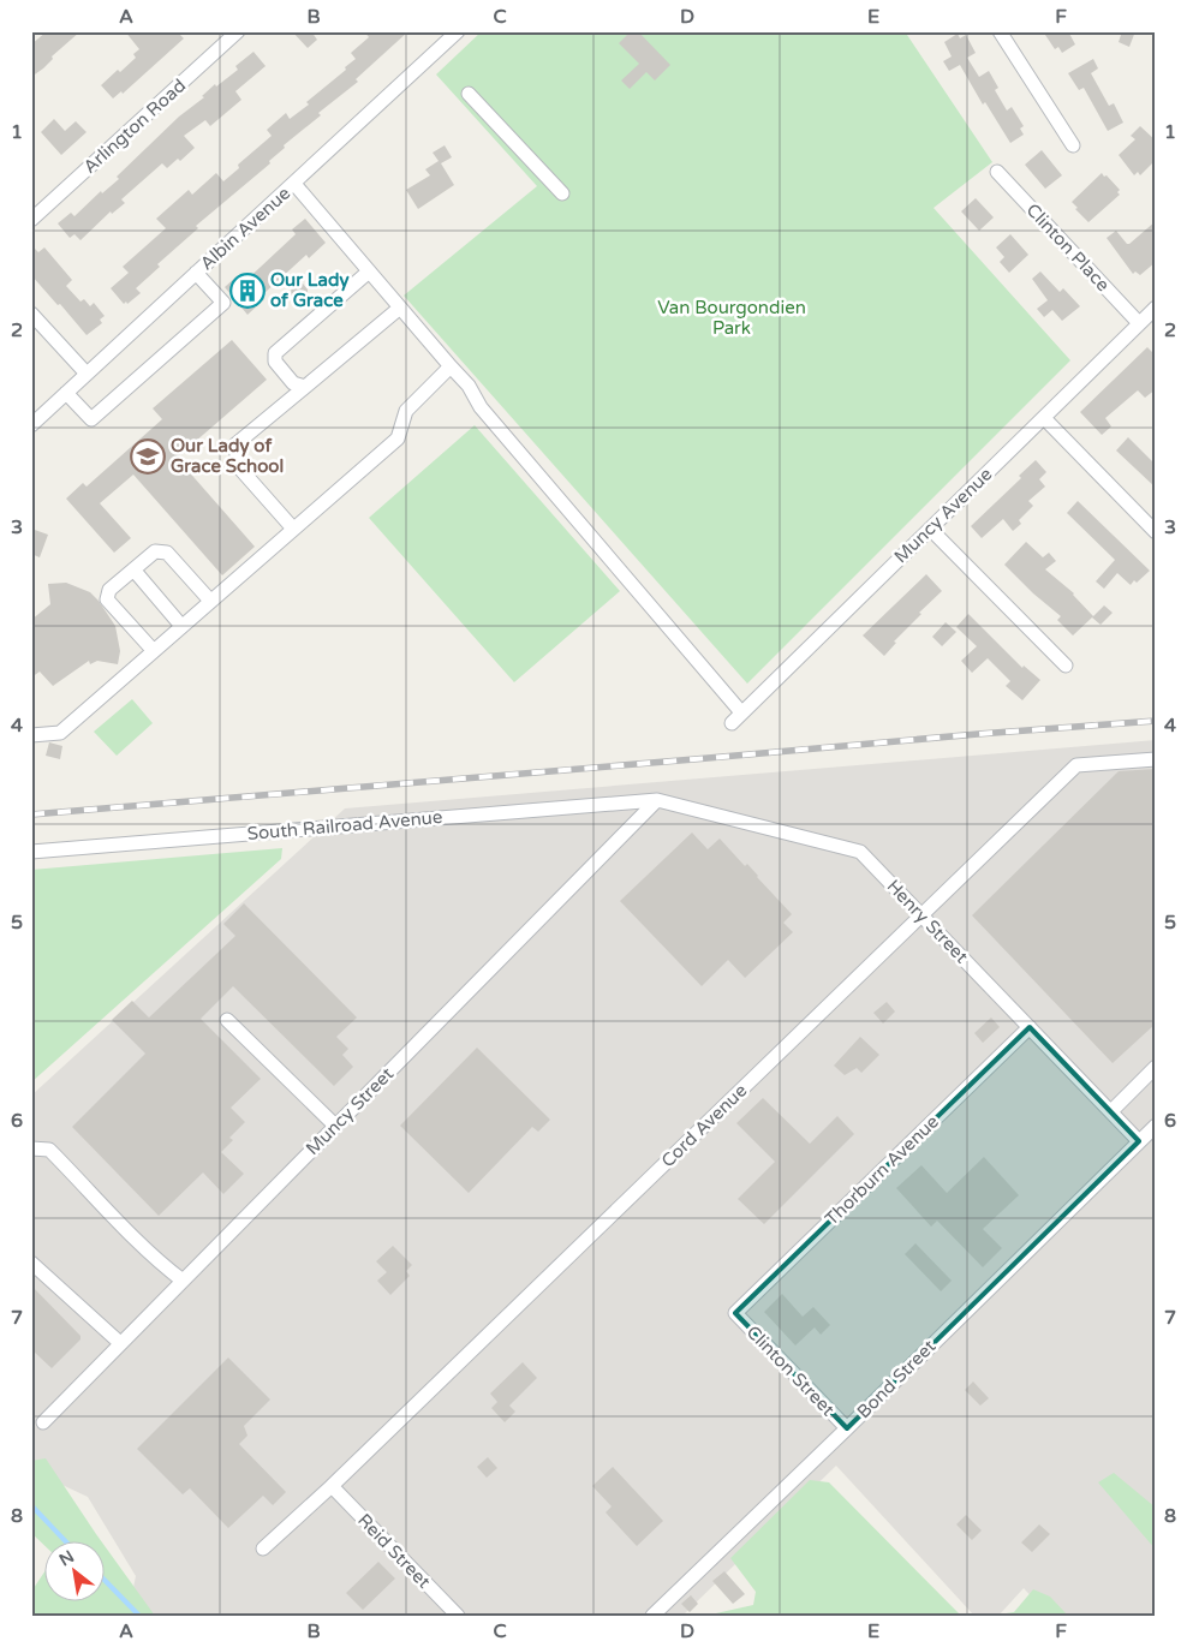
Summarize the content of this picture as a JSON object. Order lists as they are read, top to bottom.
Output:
{
  "streets": {
    "street": [
      "Arlington Road",
      "Albin Avenue",
      "Clinton Place",
      "Muncy Avenue",
      "South Railroad Avenue",
      "Henry Street",
      "Muncy Street",
      "Cord Avenue",
      "Thorburn Avenue",
      "Clinton Street",
      "Bond Street",
      "Reid Street"
    ]
  },
  "crossings": [
    ["Clinton Place", "Muncy Avenue"],
    ["South Railroad Avenue", "Henry Street"],
    ["South Railroad Avenue", "Muncy Street"],
    ["Henry Street", "Muncy Street"],
    ["Henry Street", "Cord Avenue"],
    ["Henry Street", "Thorburn Avenue"],
    ["Henry Street", "Bond Street"],
    ["Cord Avenue", "Reid Street"],
    ["Thorburn Avenue", "Clinton Street"],
    ["Clinton Street", "Bond Street"]
  ],
  "parks": ["Van Bourgondien Park"],
  "places": {
    "building": ["Our Lady of Grace"],
    "school or university": ["Our Lady of Grace School"]
  },
  "north": "top left",
  "grid": {
    "columns": [
      "A",
      "B",
      "C",
      "D",
      "E",
      "F"
    ],
    "rows": [
      "1",
      "2",
      "3",
      "4",
      "5",
      "6",
      "7",
      "8"
    ]
  }
}
